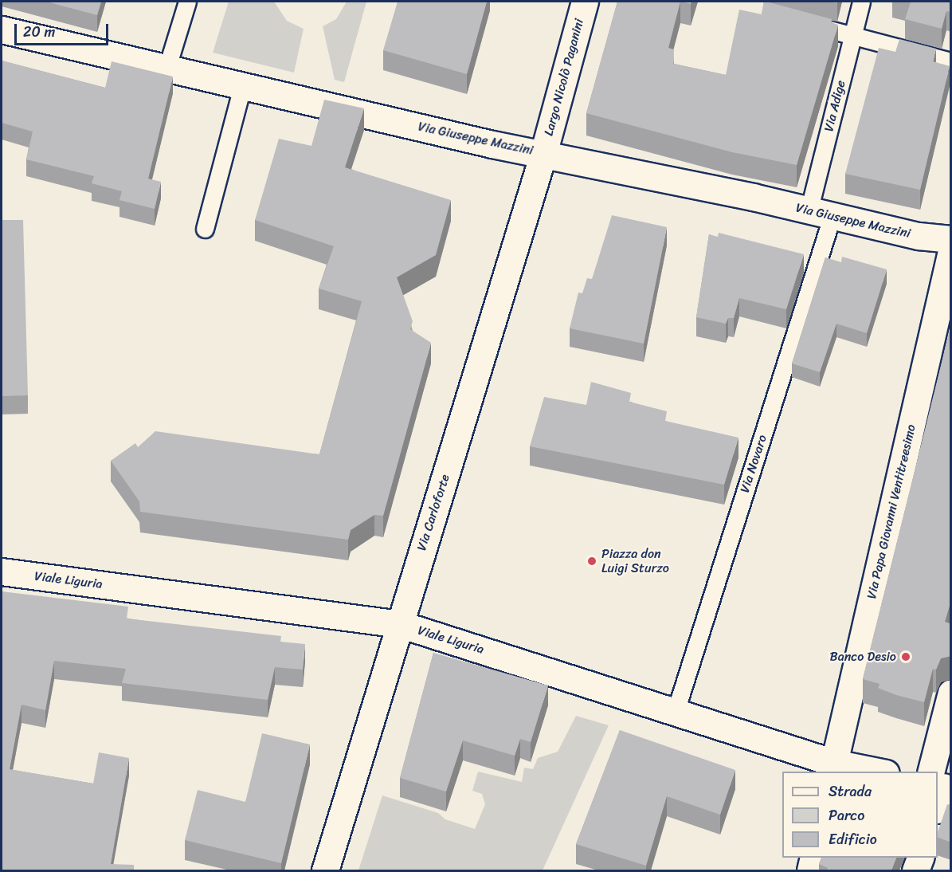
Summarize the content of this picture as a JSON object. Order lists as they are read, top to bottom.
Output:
{
  "streets": {
    "street": [
      "Largo Nicolò Paganini",
      "Via Giuseppe Mazzini",
      "Via Papa Giovanni Ventitreesimo",
      "Via Carloforte",
      "Viale Liguria"
    ],
    "lane": ["Via Adige", "Via Novaro"]
  },
  "crossings": [
    ["Largo Nicolò Paganini", "Via Giuseppe Mazzini"],
    ["Largo Nicolò Paganini", "Via Carloforte"],
    ["Via Adige", "Via Giuseppe Mazzini"],
    ["Via Adige", "Via Novaro"],
    ["Via Giuseppe Mazzini", "Via Novaro"],
    ["Via Giuseppe Mazzini", "Via Carloforte"],
    ["Via Novaro", "Viale Liguria"],
    ["Via Papa Giovanni Ventitreesimo", "Viale Liguria"],
    ["Via Carloforte", "Viale Liguria"]
  ],
  "places": ["Piazza don Luigi Sturzo", "Banco Desio"],
  "legend": ["Strada", "Parco", "Edificio"],
  "scale_bar": "20 m"
}
